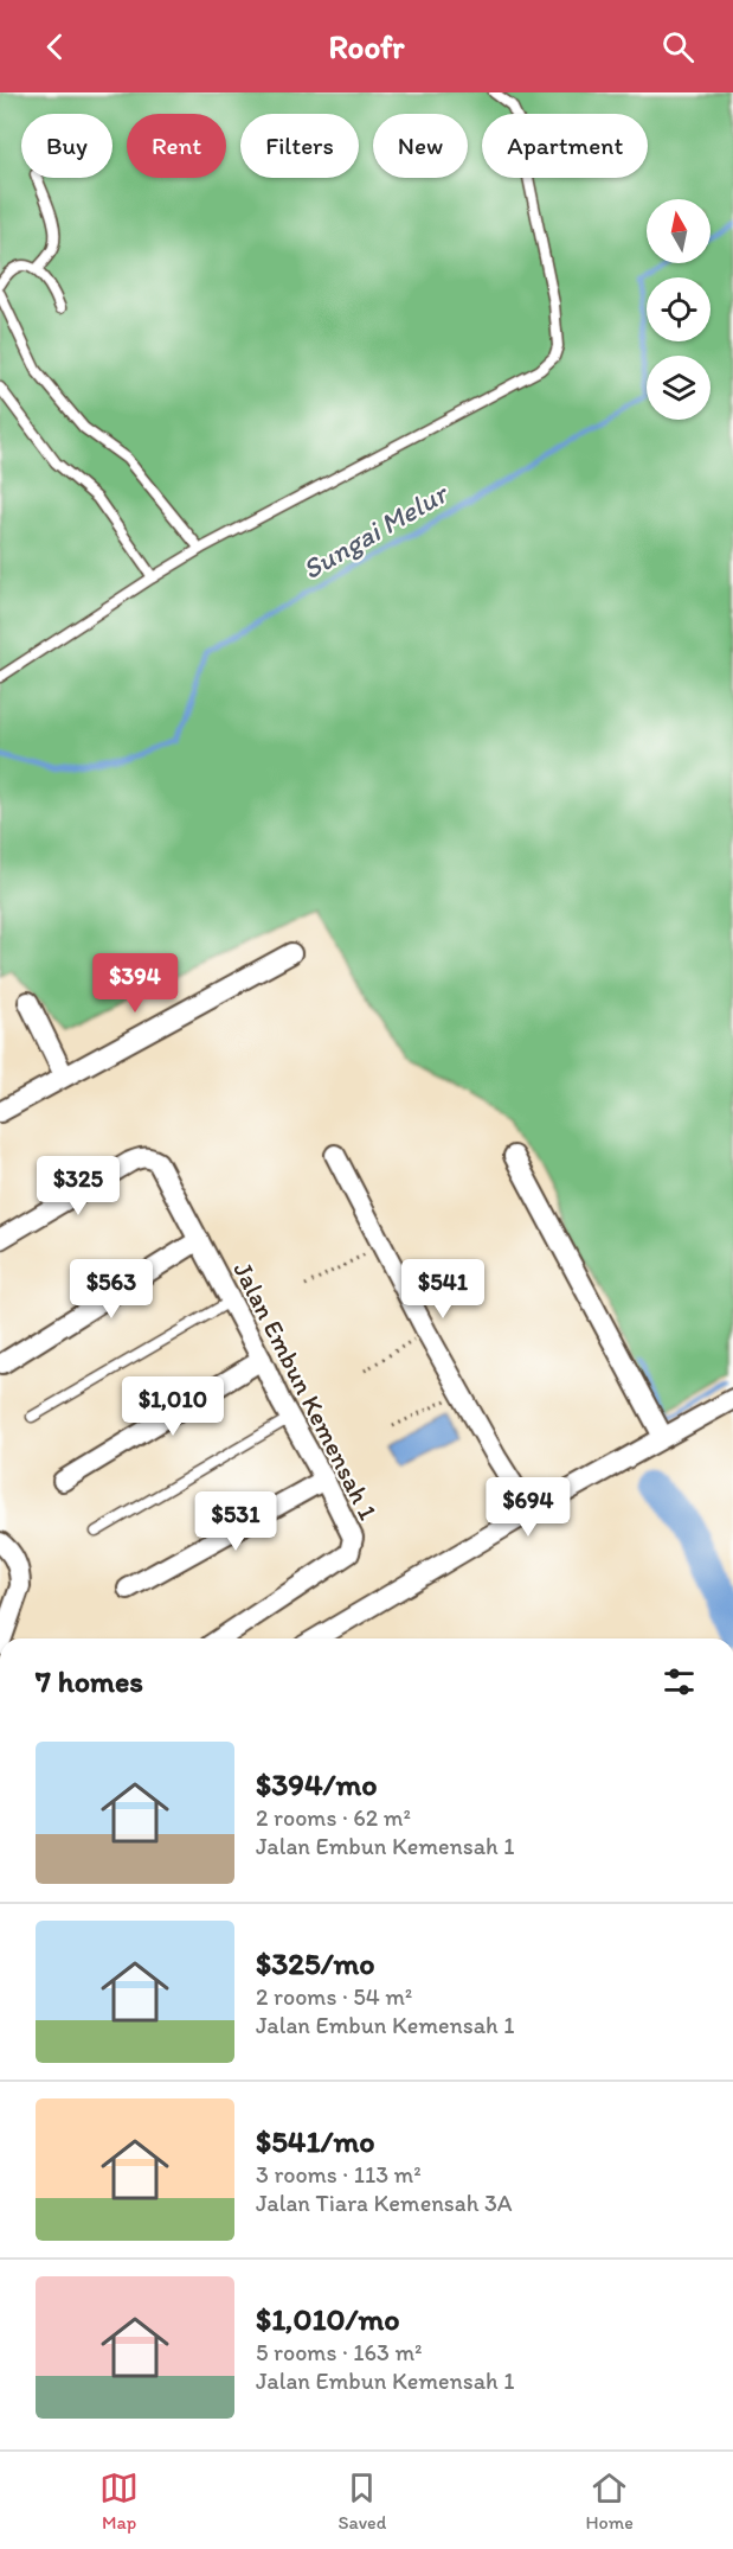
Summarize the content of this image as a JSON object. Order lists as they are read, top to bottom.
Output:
{
  "streets": {
    "street": ["Jalan Embun Kemensah 1"]
  },
  "water": ["Sungai Melur"],
  "north": "top",
  "page": {
    "header": "Roofr",
    "chip": [
      "Buy",
      "Rent",
      "Filters",
      "New",
      "Apartment"
    ],
    "price": [
      "$394",
      "$325",
      "$563",
      "$541",
      "$1,010",
      "$694",
      "$531"
    ],
    "heading": "7 homes",
    "list": [
      {
        "name": "$394/mo",
        "note": "2 rooms · 62 m² · Jalan Embun Kemensah 1"
      },
      {
        "name": "$325/mo",
        "note": "2 rooms · 54 m² · Jalan Embun Kemensah 1"
      },
      {
        "name": "$541/mo",
        "note": "3 rooms · 113 m² · Jalan Tiara Kemensah 3A"
      },
      {
        "name": "$1,010/mo",
        "note": "5 rooms · 163 m² · Jalan Embun Kemensah 1"
      }
    ],
    "tabs": ["Map", "Saved", "Home"]
  }
}
